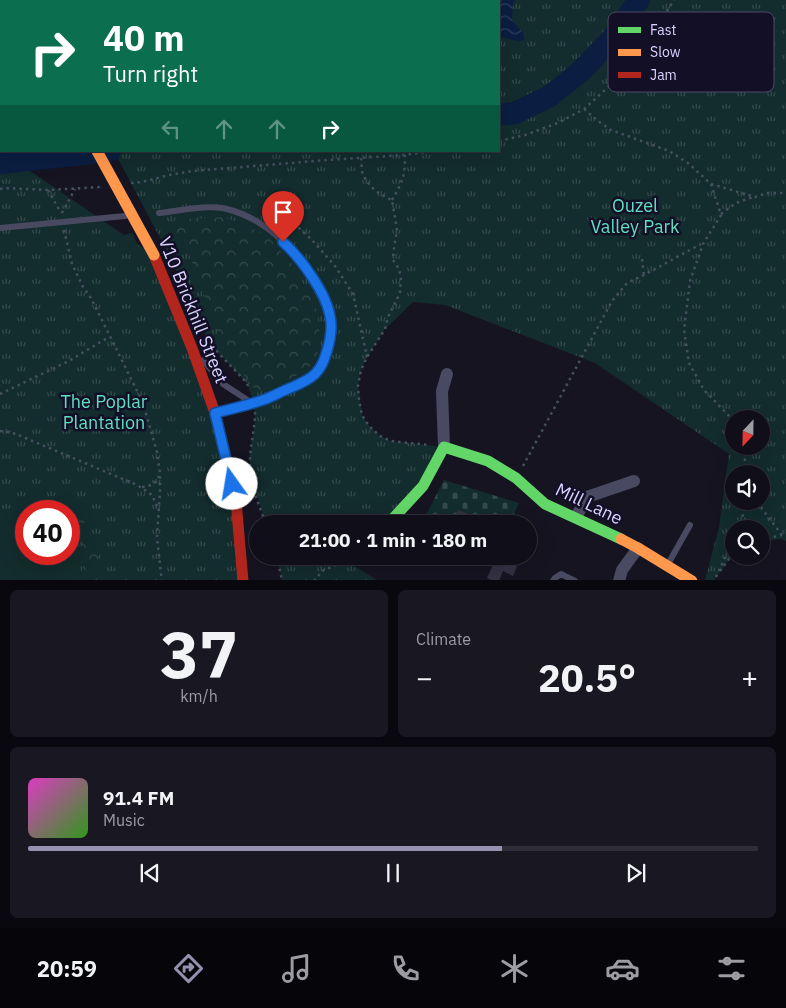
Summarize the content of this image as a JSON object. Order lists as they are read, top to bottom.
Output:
{
  "streets": {
    "street": ["V10 Brickhill Street", "Mill Lane"]
  },
  "parks": ["Ouzel Valley Park", "The Poplar Plantation"],
  "legend": ["Fast", "Slow", "Jam"],
  "north": "bottom",
  "page": {
    "turn": ["40 m", "Turn right"],
    "limit": "40",
    "trip": "21:00 · 1 min · 180 m",
    "tile": [
      ["37", "km/h"],
      "Climate"
    ],
    "heat": ["−", "20.5°", "+"],
    "song": ["91.4 FM", "Music"],
    "tabs": "20:59"
  }
}
